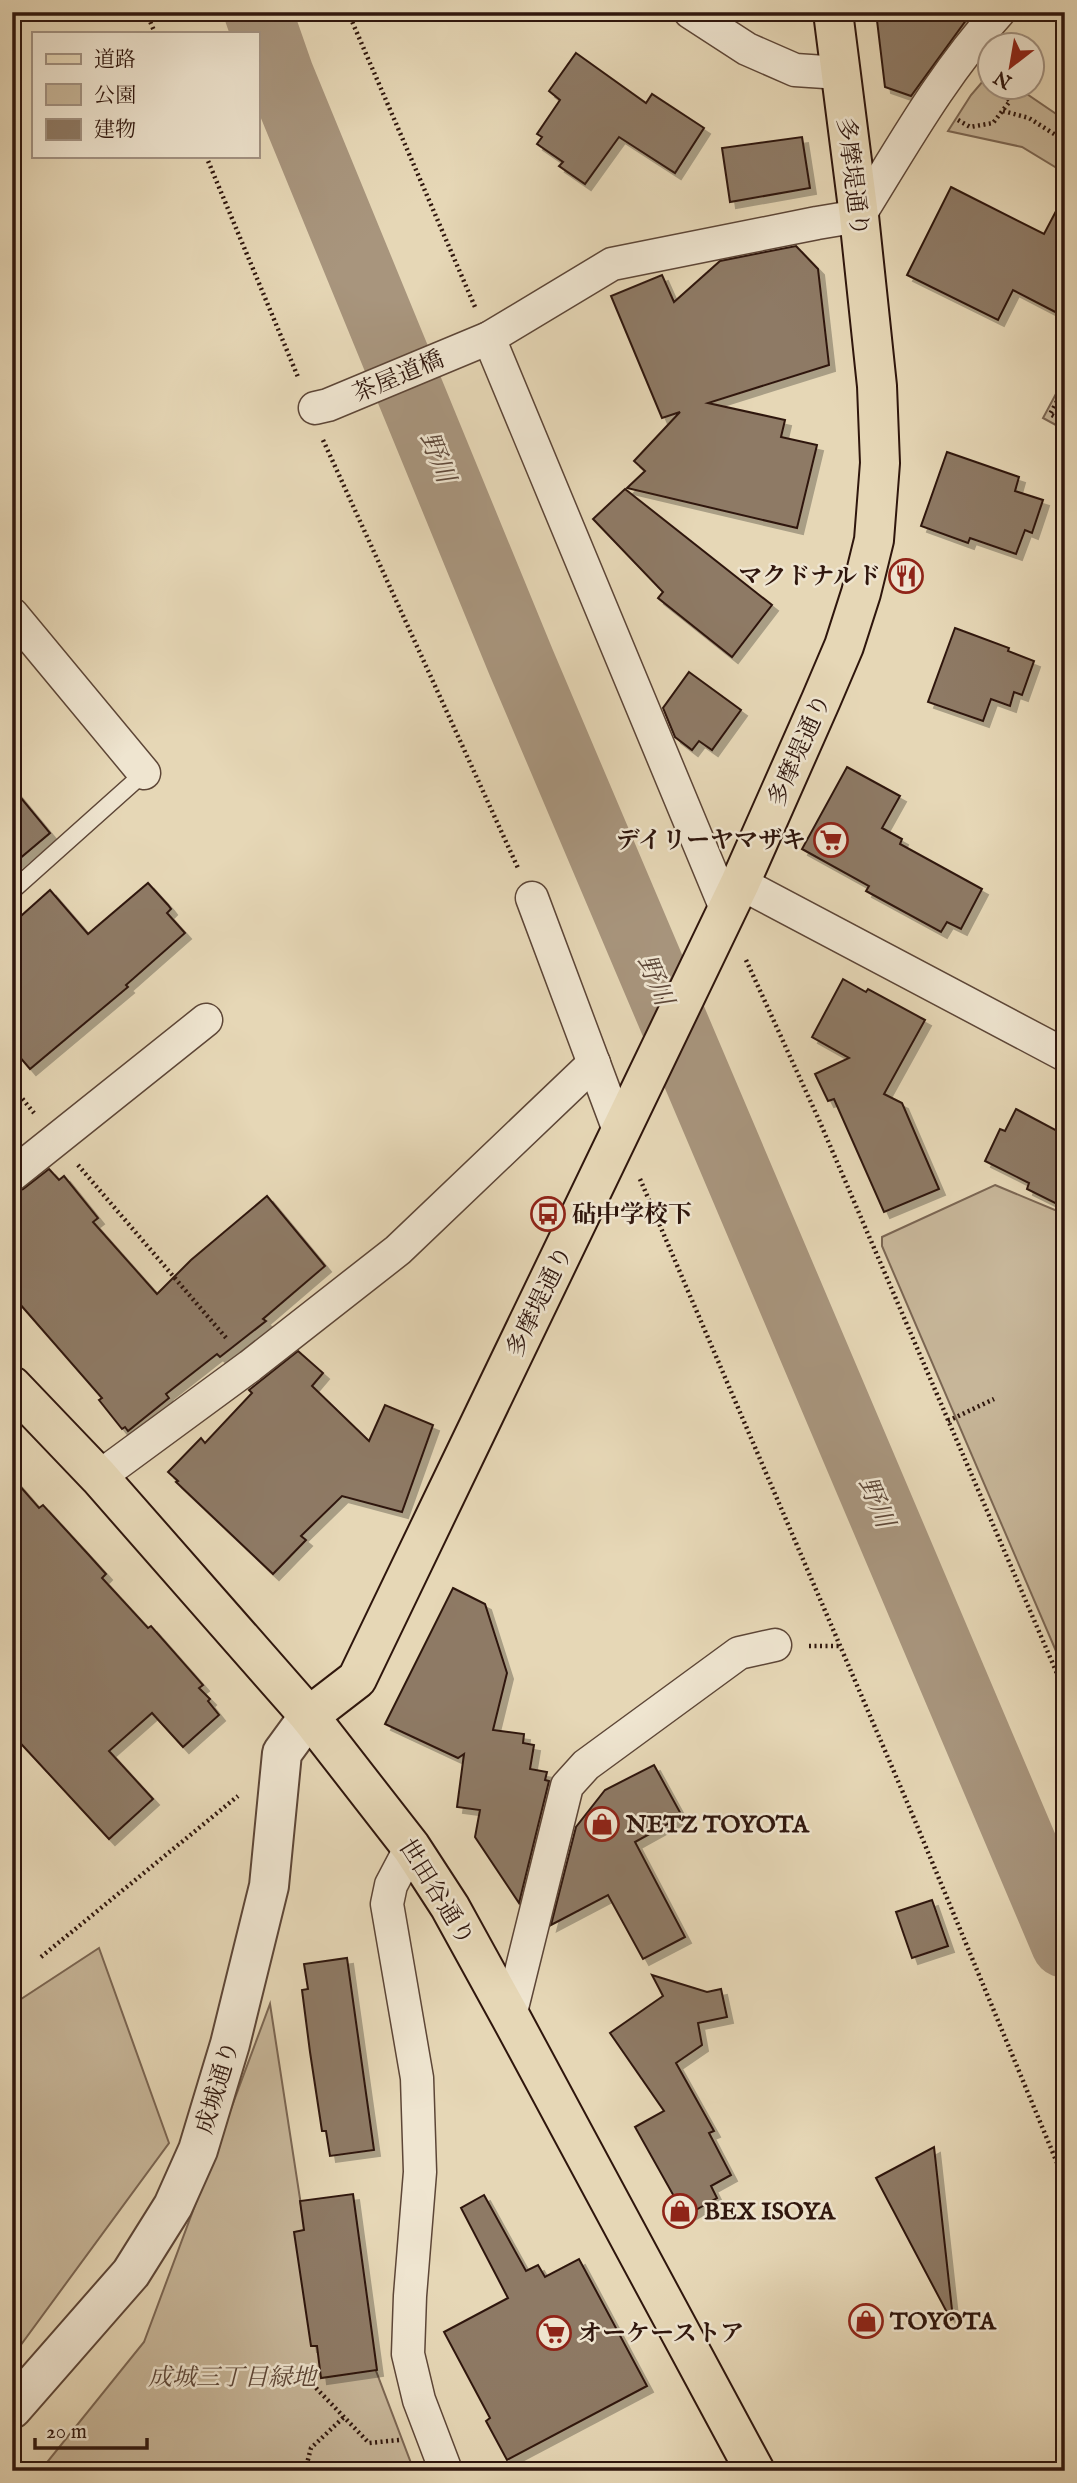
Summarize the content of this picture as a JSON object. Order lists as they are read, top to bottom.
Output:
{
  "streets": {
    "main road": ["多摩堤通り", "世田谷通り"],
    "street": ["茶屋道橋", "成城通り"]
  },
  "crossings": [
    ["多摩堤通り", "茶屋道橋"],
    ["多摩堤通り", "世田谷通り"],
    ["多摩堤通り", "成城通り"],
    ["世田谷通り", "成城通り"]
  ],
  "water": ["野川"],
  "parks": ["成城三丁目緑地"],
  "places": {
    "restaurant": ["マクドナルド"],
    "supermarket": ["デイリーヤマザキ", "オーケーストア"],
    "bus stop": ["砧中学校下"],
    "shop": ["NETZ TOYOTA", "BEX ISOYA", "TOYOTA"]
  },
  "legend": ["道路", "公園", "建物"],
  "scale_bar": "20 m",
  "north": "bottom left"
}
